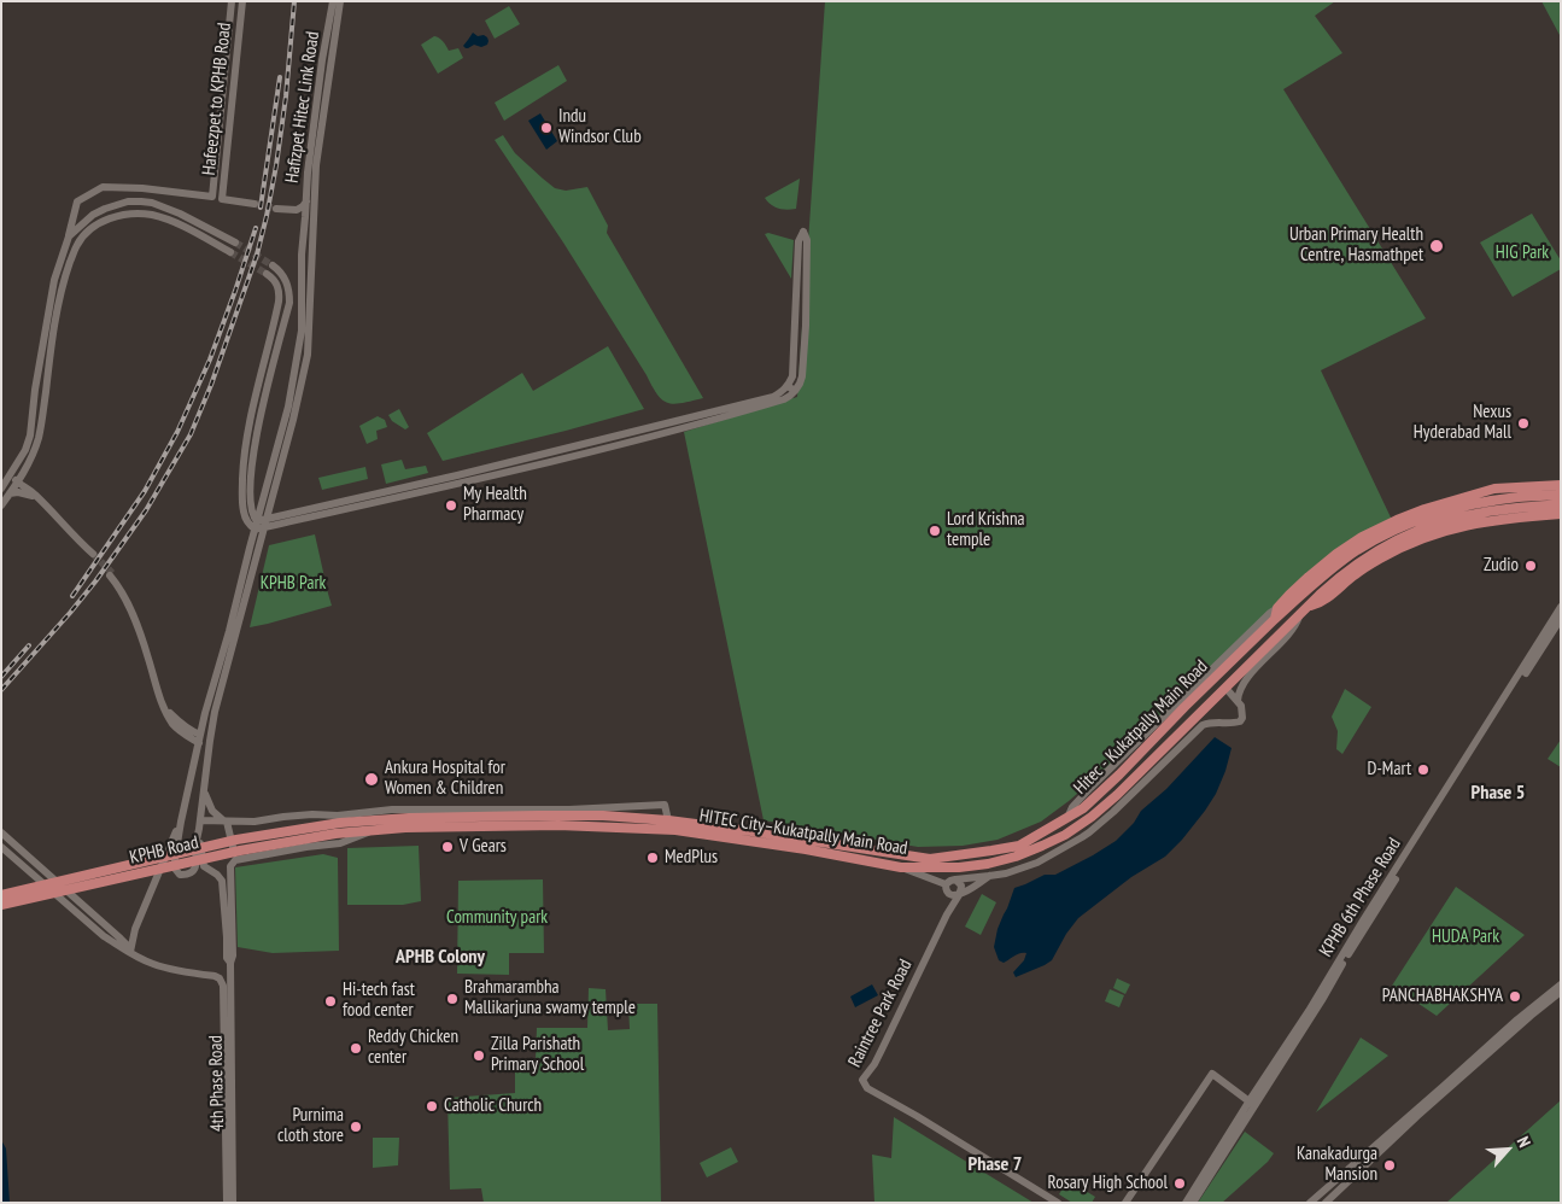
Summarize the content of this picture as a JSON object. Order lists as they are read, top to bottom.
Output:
{
  "streets": {
    "main road": ["Hitec - Kukatpally Main Road", "HITEC City–Kukatpally Main Road", "KPHB Road"],
    "street": [
      "Hafeezpet to KPHB Road",
      "Hafizpet Hitec Link Road",
      "KPHB 6th Phase Road",
      "Raintree Park Road",
      "4th Phase Road"
    ]
  },
  "crossings": [
    ["Hitec - Kukatpally Main Road", "HITEC City–Kukatpally Main Road"],
    ["Hitec - Kukatpally Main Road", "KPHB Road"],
    ["HITEC City–Kukatpally Main Road", "KPHB Road"],
    ["HITEC City–Kukatpally Main Road", "4th Phase Road"]
  ],
  "districts": ["Phase 5", "APHB Colony", "Phase 7"],
  "parks": [
    "HIG Park",
    "KPHB Park",
    "Community park",
    "HUDA Park"
  ],
  "places": [
    "Indu Windsor Club",
    "Urban Primary Health Centre, Hasmathpet",
    "Nexus Hyderabad Mall",
    "My Health Pharmacy",
    "Lord Krishna temple",
    "Zudio",
    "D-Mart",
    "Ankura Hospital for Women & Children",
    "V Gears",
    "MedPlus",
    "PANCHABHAKSHYA",
    "Brahmarambha Mallikarjuna swamy temple",
    "Hi-tech fast food center",
    "Reddy Chicken center",
    "Zilla Parishath Primary School",
    "Catholic Church",
    "Purnima cloth store",
    "Kanakadurga Mansion",
    "Rosary High School"
  ],
  "north": "top right"
}
